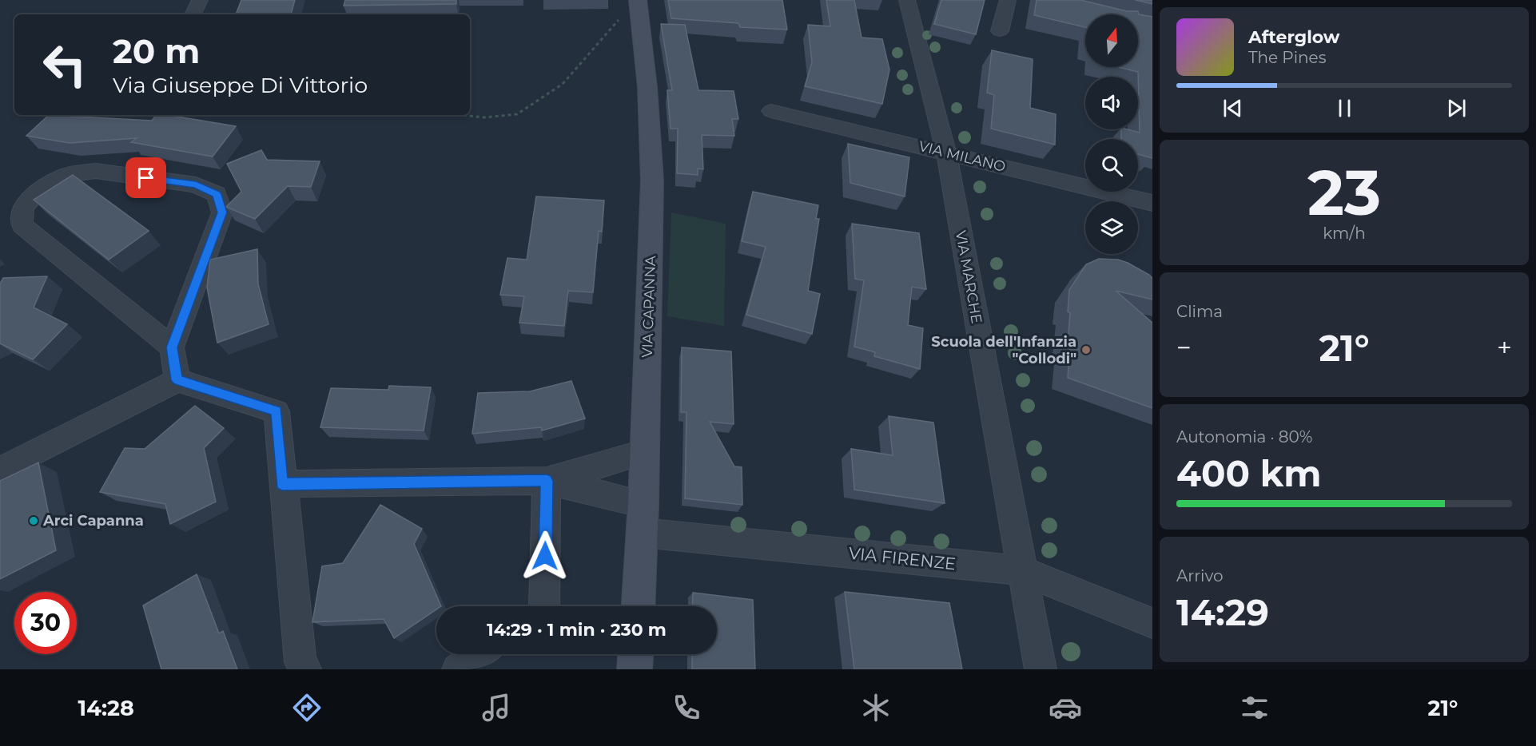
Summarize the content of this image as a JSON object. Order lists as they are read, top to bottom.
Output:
{
  "streets": {
    "main road": ["VIA CAPANNA"],
    "street": ["VIA MILANO", "VIA MARCHE", "VIA FIRENZE"]
  },
  "crossings": [
    ["VIA MILANO", "VIA MARCHE"],
    ["VIA MARCHE", "VIA FIRENZE"],
    ["VIA CAPANNA", "VIA FIRENZE"]
  ],
  "places": ["Scuola dell'Infanzia \"Collodi\"", "Arci Capanna"],
  "north": "top",
  "page": {
    "turn": ["20 m", "Via Giuseppe Di Vittorio"],
    "song": ["Afterglow", "The Pines"],
    "tile": [
      ["23", "km/h"],
      "Clima",
      ["Autonomia · 80%", "400 km"],
      ["Arrivo", "14:29"]
    ],
    "heat": ["−", "21°", "+"],
    "limit": "30",
    "trip": "14:29 · 1 min · 230 m",
    "tabs": ["14:28", "21°"]
  }
}
